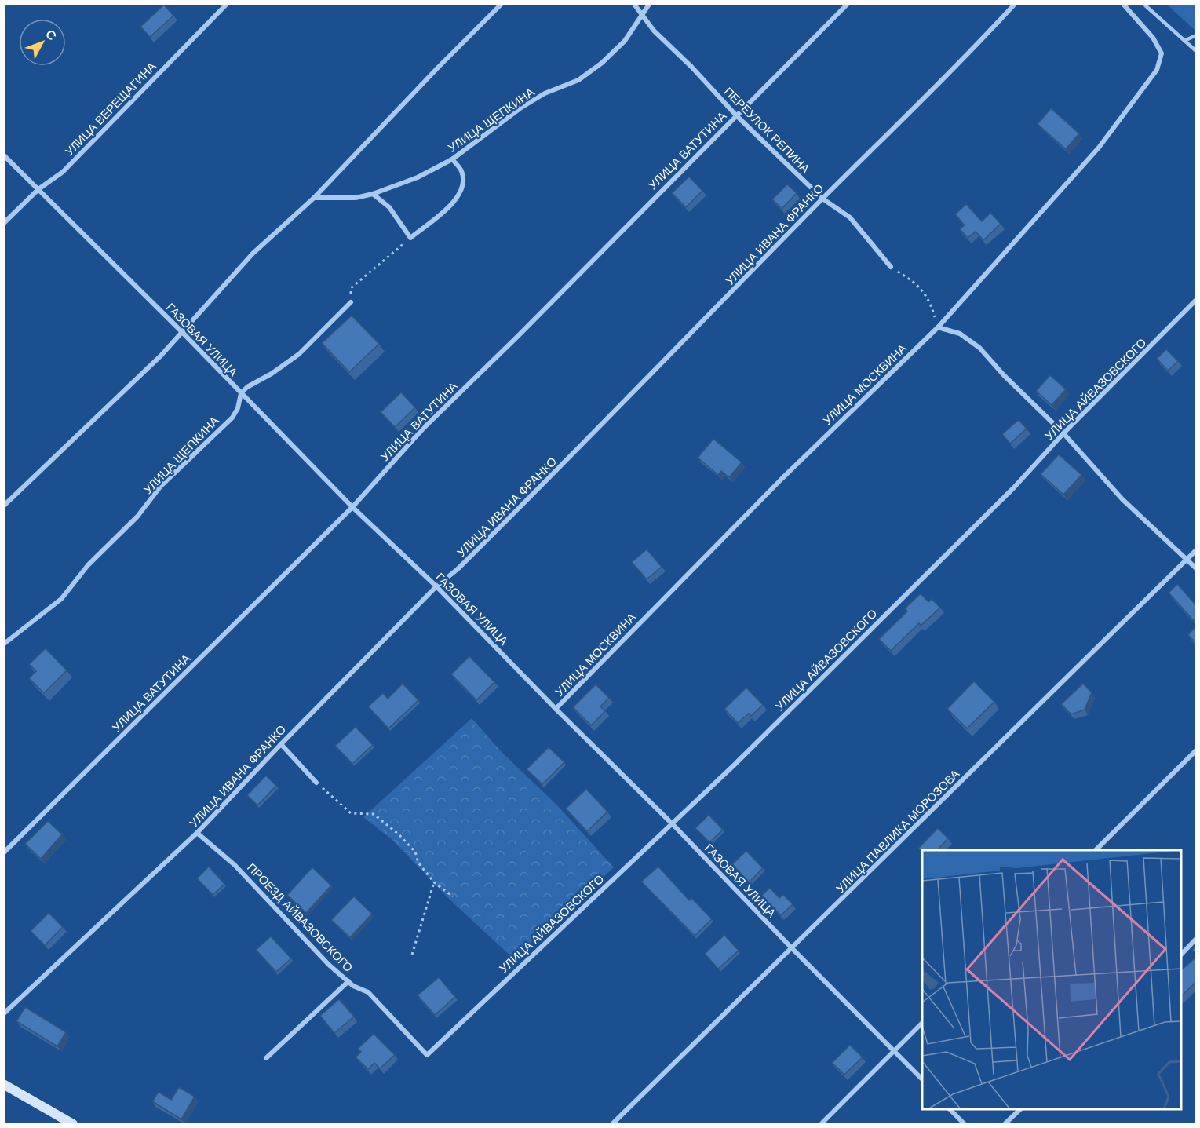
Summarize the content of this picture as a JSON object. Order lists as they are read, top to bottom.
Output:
{
  "streets": {
    "street": [
      "УЛИЦА ВЕРЕЩАГИНА",
      "УЛИЦА ЩЕПКИНА",
      "ПЕРЕУЛОК РЕПИНА",
      "УЛИЦА ВАТУТИНА",
      "УЛИЦА ИВАНА ФРАНКО",
      "ГАЗОВАЯ УЛИЦА",
      "УЛИЦА МОСКВИНА",
      "УЛИЦА АЙВАЗОВСКОГО",
      "УЛИЦА ПАВЛИКА МОРОЗОВА",
      "ПРОЕЗД АЙВАЗОВСКОГО"
    ]
  },
  "crossings": [
    ["УЛИЦА ВЕРЕЩАГИНА", "ГАЗОВАЯ УЛИЦА"],
    ["УЛИЦА ЩЕПКИНА", "ПЕРЕУЛОК РЕПИНА"],
    ["УЛИЦА ЩЕПКИНА", "ГАЗОВАЯ УЛИЦА"],
    ["ПЕРЕУЛОК РЕПИНА", "УЛИЦА ВАТУТИНА"],
    ["ПЕРЕУЛОК РЕПИНА", "УЛИЦА ИВАНА ФРАНКО"],
    ["УЛИЦА ВАТУТИНА", "ГАЗОВАЯ УЛИЦА"],
    ["УЛИЦА ИВАНА ФРАНКО", "ГАЗОВАЯ УЛИЦА"],
    ["УЛИЦА ИВАНА ФРАНКО", "ПРОЕЗД АЙВАЗОВСКОГО"],
    ["ГАЗОВАЯ УЛИЦА", "УЛИЦА МОСКВИНА"],
    ["ГАЗОВАЯ УЛИЦА", "УЛИЦА АЙВАЗОВСКОГО"],
    ["ГАЗОВАЯ УЛИЦА", "УЛИЦА ПАВЛИКА МОРОЗОВА"],
    ["УЛИЦА АЙВАЗОВСКОГО", "ПРОЕЗД АЙВАЗОВСКОГО"]
  ],
  "north": "top right"
}
